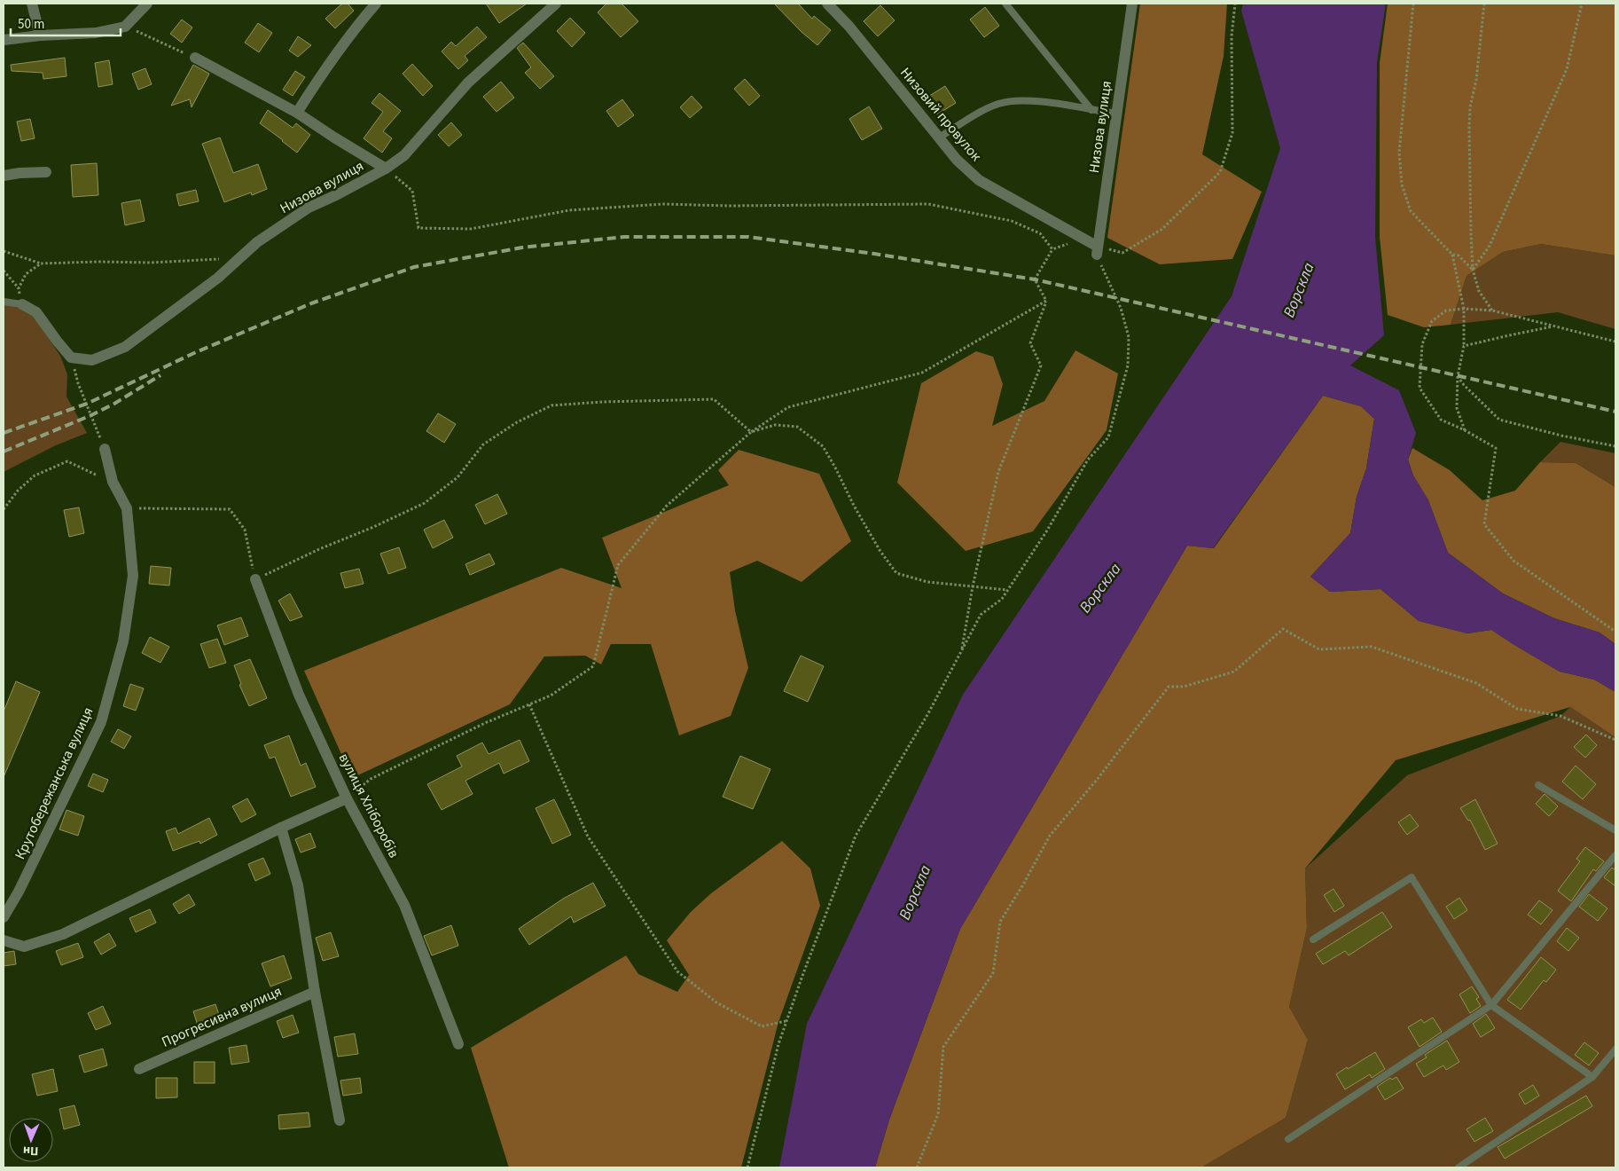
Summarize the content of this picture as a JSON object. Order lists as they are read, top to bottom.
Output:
{
  "streets": {
    "street": [
      "Низовий провулок",
      "Низова вулиця",
      "Крутобережанська вулиця",
      "вулиця Хліборобів",
      "Прогресивна вулиця"
    ]
  },
  "crossings": [
    ["Низовий провулок", "Низова вулиця"]
  ],
  "water": ["Ворскла"],
  "scale_bar": "50 m",
  "north": "bottom"
}
